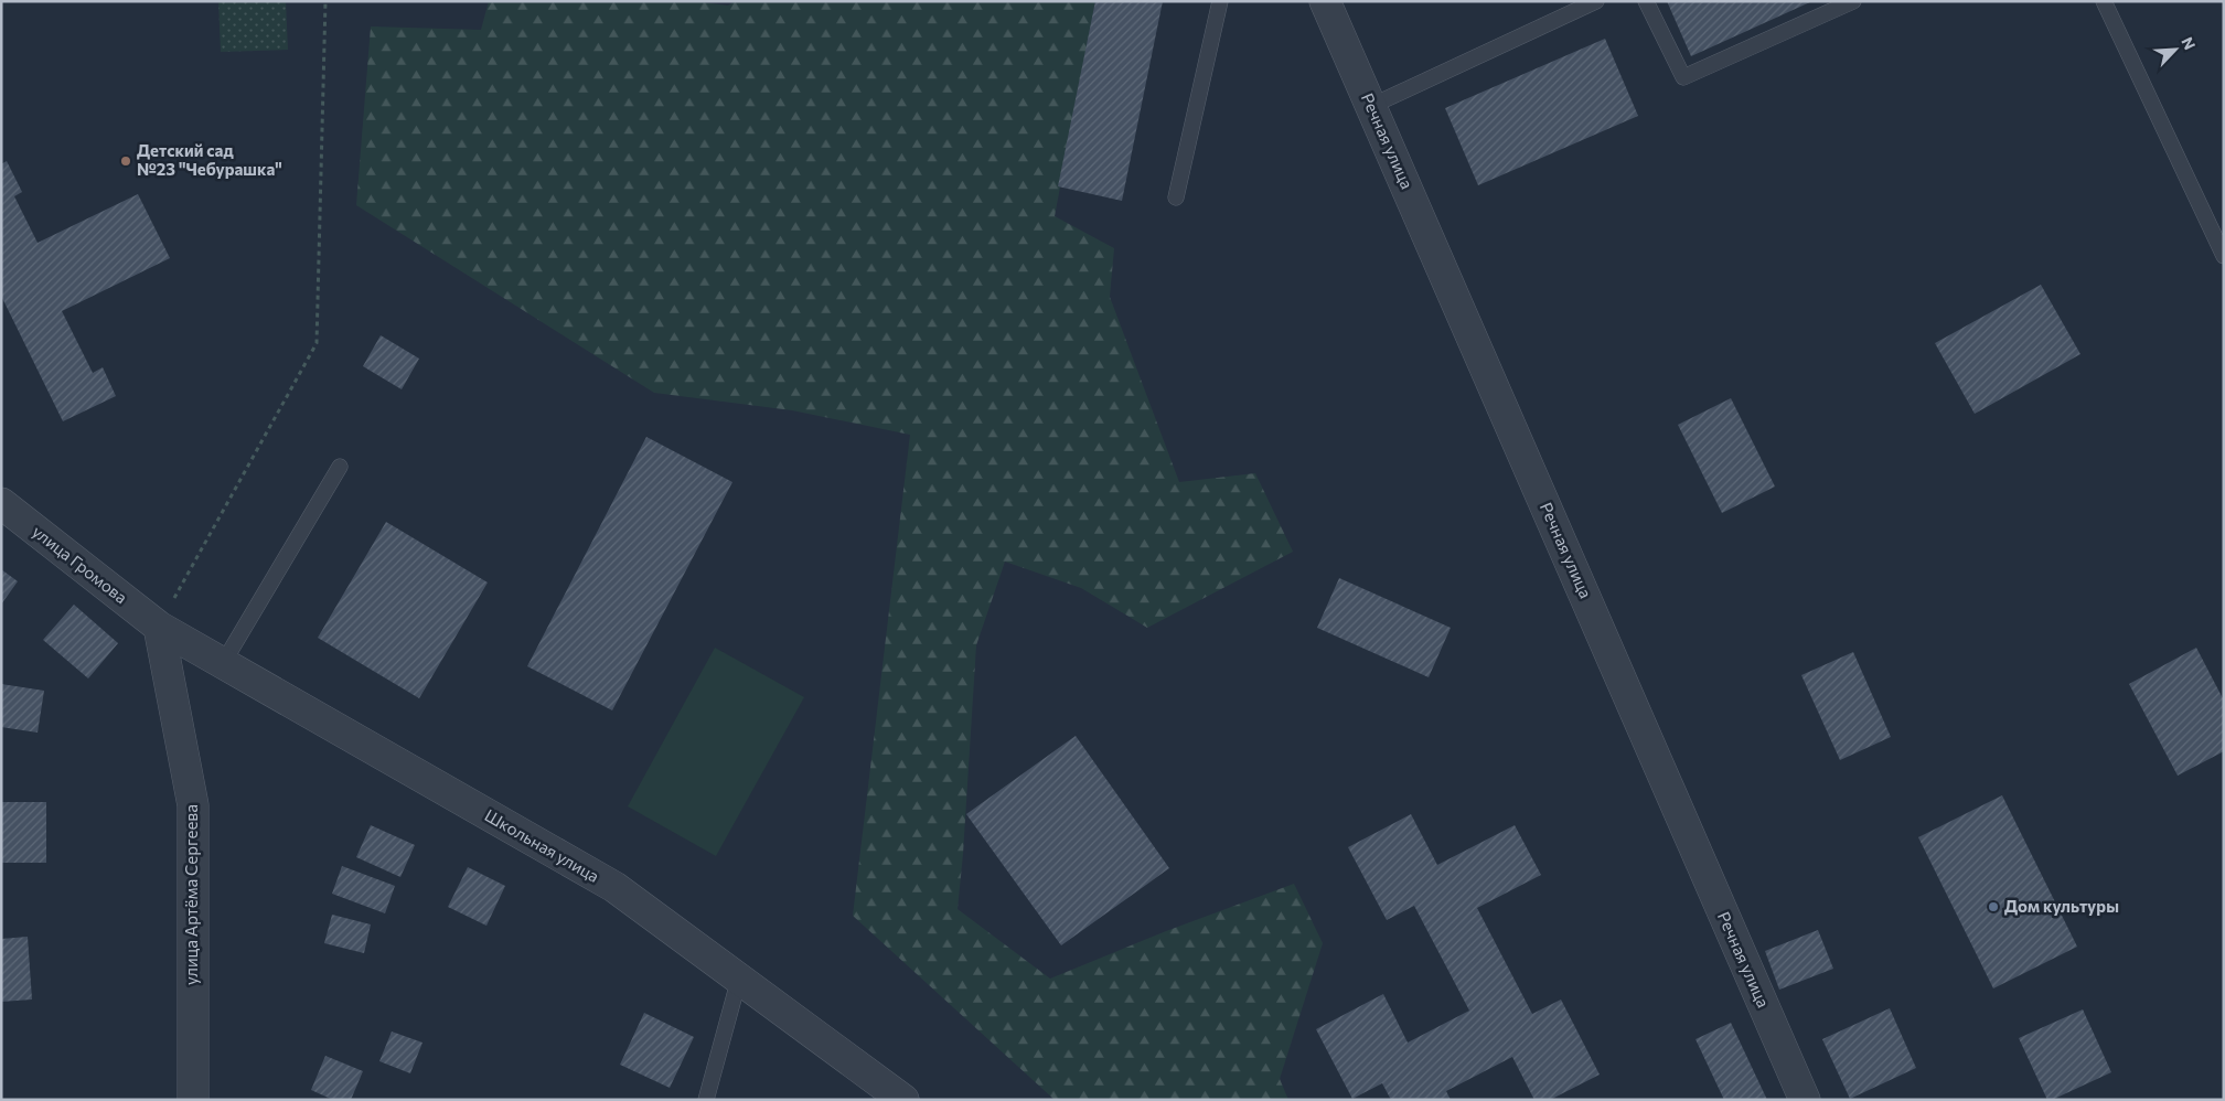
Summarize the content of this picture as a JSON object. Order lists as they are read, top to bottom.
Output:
{
  "streets": {
    "street": [
      "Речная улица",
      "улица Громова",
      "Школьная улица",
      "улица Артёма Сергеева"
    ]
  },
  "crossings": [
    ["улица Громова", "Школьная улица"],
    ["улица Громова", "улица Артёма Сергеева"],
    ["Школьная улица", "улица Артёма Сергеева"]
  ],
  "places": ["Детский сад №23 \"Чебурашка\"", "Дом культуры"],
  "north": "top right"
}
